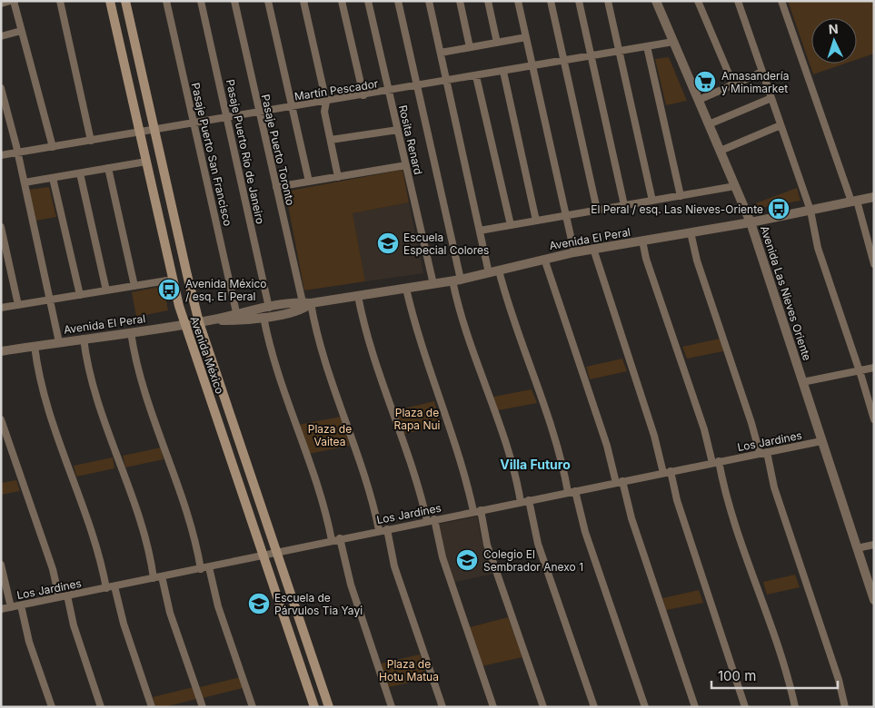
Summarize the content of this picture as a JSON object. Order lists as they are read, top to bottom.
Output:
{
  "streets": {
    "main road": ["Avenida México"],
    "street": [
      "Martín Pescador",
      "Rosita Renard",
      "Pasaje Puerto Toronto",
      "Pasaje Puerto Río de Janeiro",
      "Pasaje Puerto San Francisco",
      "Avenida El Peral",
      "Avenida Las Nieves Oriente",
      "Los Jardines"
    ]
  },
  "crossings": [
    ["Martín Pescador", "Rosita Renard"],
    ["Martín Pescador", "Pasaje Puerto Toronto"],
    ["Martín Pescador", "Pasaje Puerto Río de Janeiro"],
    ["Martín Pescador", "Pasaje Puerto San Francisco"],
    ["Martín Pescador", "Avenida Las Nieves Oriente"],
    ["Martín Pescador", "Avenida México"],
    ["Rosita Renard", "Avenida El Peral"],
    ["Pasaje Puerto Toronto", "Avenida El Peral"],
    ["Pasaje Puerto Toronto", "Los Jardines"],
    ["Pasaje Puerto Río de Janeiro", "Avenida El Peral"],
    ["Pasaje Puerto San Francisco", "Avenida El Peral"],
    ["Avenida El Peral", "Avenida Las Nieves Oriente"],
    ["Avenida El Peral", "Avenida México"],
    ["Avenida Las Nieves Oriente", "Los Jardines"],
    ["Avenida México", "Los Jardines"]
  ],
  "districts": ["Villa Futuro"],
  "parks": ["Plaza de Rapa Nui", "Plaza de Vaitea", "Plaza de Hotu Matua"],
  "places": {
    "supermarket": ["Amasandería y Minimarket"],
    "bus stop": ["El Peral / esq. Las Nieves-Oriente", "Avenida México / esq. El Peral"],
    "school or university": ["Escuela Especial Colores", "Colegio El Sembrador Anexo 1", "Escuela de Párvulos Tia Yayi"]
  },
  "scale_bar": "100 m",
  "north": "top"
}
